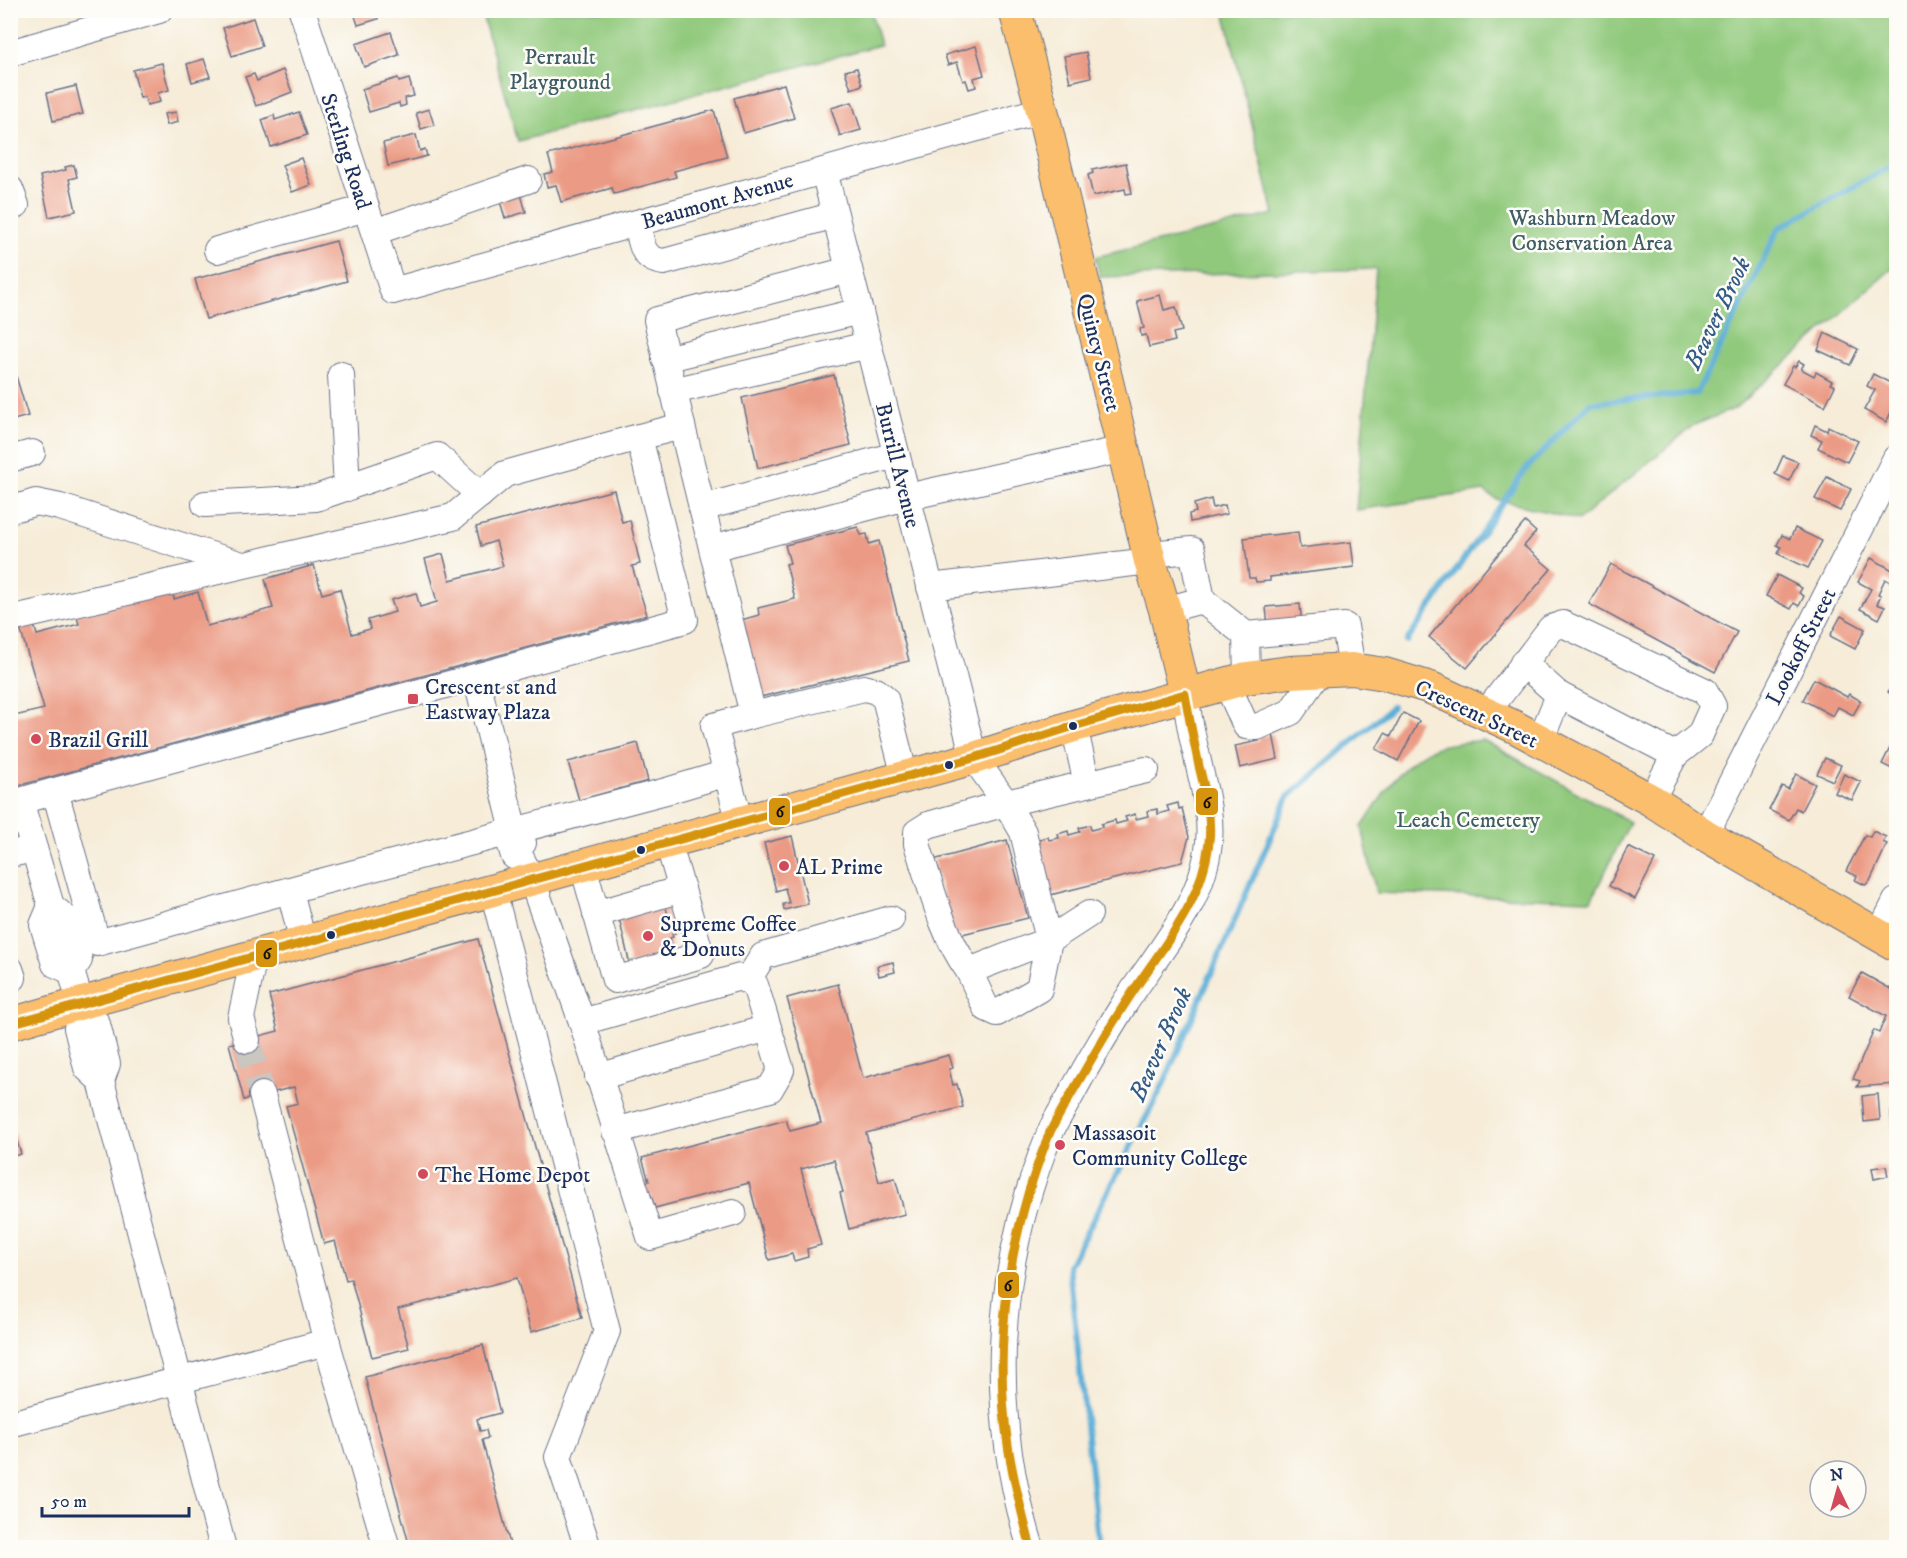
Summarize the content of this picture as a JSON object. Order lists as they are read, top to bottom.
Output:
{
  "streets": {
    "main road": ["Quincy Street", "Crescent Street"],
    "street": [
      "Sterling Road",
      "Beaumont Avenue",
      "Burrill Avenue",
      "Lookoff Street"
    ]
  },
  "crossings": [
    ["Sterling Road", "Beaumont Avenue"],
    ["Beaumont Avenue", "Quincy Street"],
    ["Beaumont Avenue", "Burrill Avenue"],
    ["Quincy Street", "Crescent Street"],
    ["Burrill Avenue", "Crescent Street"],
    ["Lookoff Street", "Crescent Street"]
  ],
  "water": ["Beaver Brook"],
  "parks": ["Perrault Playground", "Washburn Meadow Conservation Area", "Leach Cemetery"],
  "places": {
    "transit": ["Crescent st and Eastway Plaza"],
    "other": [
      "Brazil Grill",
      "AL Prime",
      "Supreme Coffee & Donuts",
      "Massasoit Community College",
      "The Home Depot"
    ]
  },
  "lines": ["transit line 6"],
  "scale_bar": "50 m",
  "north": "top"
}
